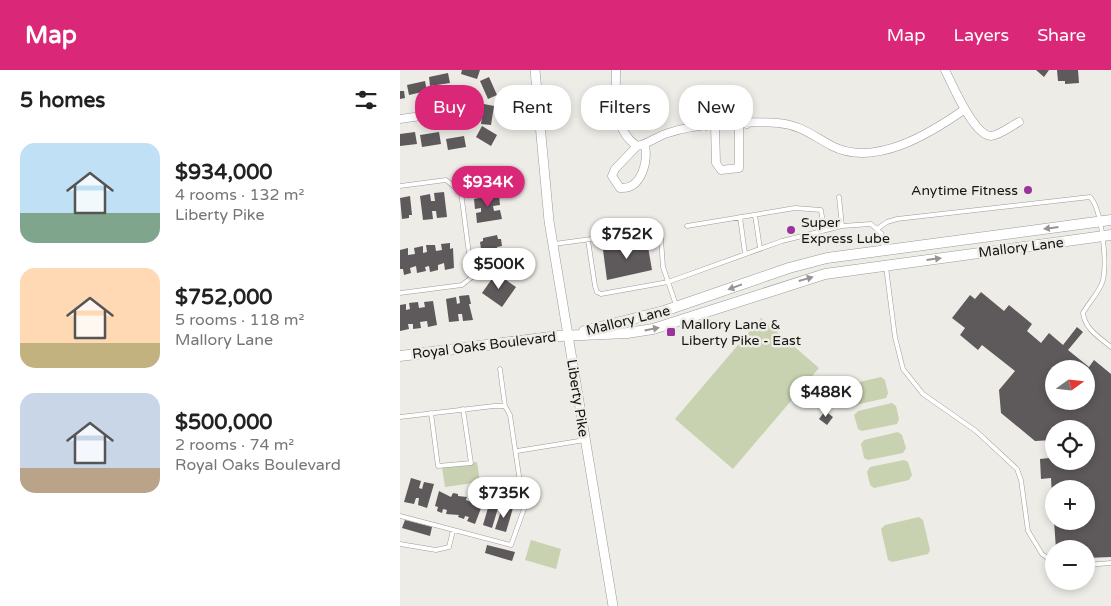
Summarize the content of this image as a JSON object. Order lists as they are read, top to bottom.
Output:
{
  "streets": {
    "main road": ["Mallory Lane", "Royal Oaks Boulevard"],
    "street": ["Liberty Pike"]
  },
  "crossings": [
    ["Mallory Lane", "Royal Oaks Boulevard"],
    ["Mallory Lane", "Liberty Pike"],
    ["Royal Oaks Boulevard", "Liberty Pike"]
  ],
  "places": {
    "other": ["Anytime Fitness", "Super Express Lube"],
    "transit": ["Mallory Lane & Liberty Pike - East"]
  },
  "north": "right",
  "page": {
    "header": "Map",
    "nav": ["Map", "Layers", "Share"],
    "heading": "5 homes",
    "chip": [
      "Buy",
      "Rent",
      "Filters",
      "New"
    ],
    "list": [
      {
        "name": "$934,000",
        "note": "4 rooms · 132 m² · Liberty Pike"
      },
      {
        "name": "$752,000",
        "note": "5 rooms · 118 m² · Mallory Lane"
      },
      {
        "name": "$500,000",
        "note": "2 rooms · 74 m² · Royal Oaks Boulevard"
      }
    ],
    "price": [
      "$934K",
      "$752K",
      "$500K",
      "$488K",
      "$735K"
    ],
    "map_buttons": ["+", "−"]
  }
}
